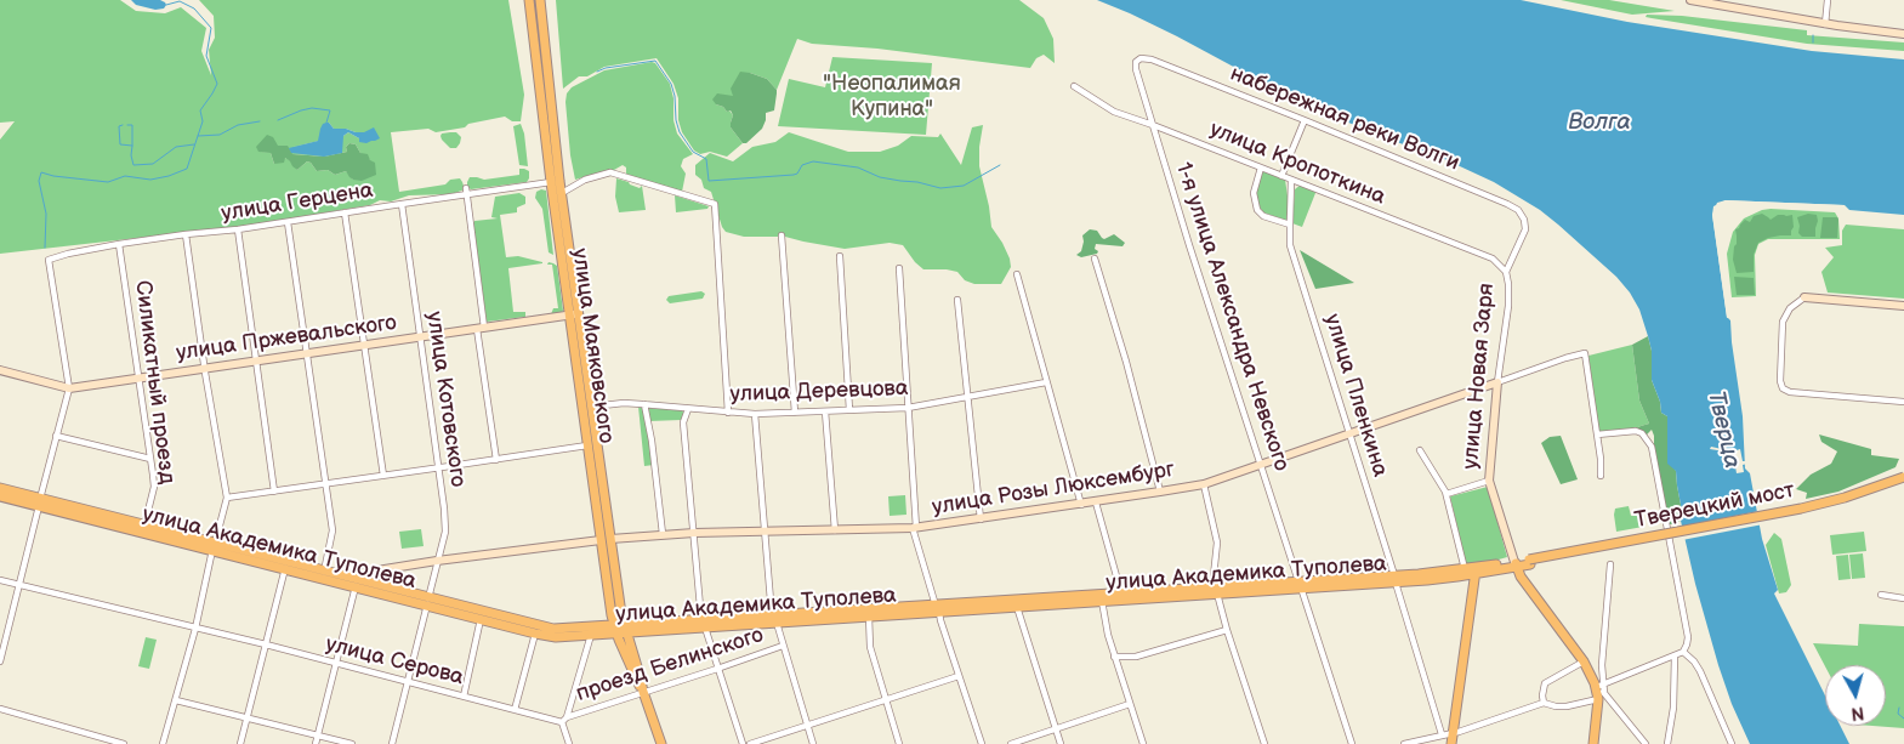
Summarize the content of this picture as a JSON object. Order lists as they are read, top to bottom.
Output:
{
  "streets": {
    "main road": ["улица Маяковского", "Тверецкий мост", "улица Академика Туполева"],
    "street": [
      "набережная реки Волги",
      "улица Кропоткина",
      "улица Герцена",
      "1-я улица Александра Невского",
      "улица Пржевальского",
      "улица Новая Заря",
      "Силикатный проезд",
      "улица Деревцова",
      "улица Пленкина",
      "улица Котовского",
      "улица Розы Люксембург",
      "улица Серова",
      "проезд Белинского"
    ]
  },
  "crossings": [
    ["набережная реки Волги", "1-я улица Александра Невского"],
    ["набережная реки Волги", "улица Новая Заря"],
    ["улица Кропоткина", "1-я улица Александра Невского"],
    ["улица Кропоткина", "улица Новая Заря"],
    ["улица Кропоткина", "улица Пленкина"],
    ["улица Герцена", "улица Пржевальского"],
    ["улица Герцена", "улица Маяковского"],
    ["улица Герцена", "Силикатный проезд"],
    ["улица Герцена", "улица Котовского"],
    ["1-я улица Александра Невского", "улица Розы Люксембург"],
    ["1-я улица Александра Невского", "улица Академика Туполева"],
    ["улица Пржевальского", "улица Маяковского"],
    ["улица Пржевальского", "Силикатный проезд"],
    ["улица Пржевальского", "улица Котовского"],
    ["улица Маяковского", "улица Деревцова"],
    ["улица Маяковского", "улица Розы Люксембург"],
    ["улица Маяковского", "улица Академика Туполева"],
    ["улица Маяковского", "проезд Белинского"],
    ["улица Новая Заря", "улица Розы Люксембург"],
    ["улица Новая Заря", "улица Академика Туполева"],
    ["Силикатный проезд", "улица Академика Туполева"],
    ["улица Пленкина", "улица Розы Люксембург"],
    ["улица Пленкина", "улица Академика Туполева"],
    ["улица Котовского", "улица Розы Люксембург"],
    ["улица Котовского", "улица Академика Туполева"],
    ["улица Котовского", "улица Серова"],
    ["улица Розы Люксембург", "улица Академика Туполева"],
    ["Тверецкий мост", "улица Академика Туполева"],
    ["улица Академика Туполева", "проезд Белинского"],
    ["улица Серова", "проезд Белинского"]
  ],
  "water": ["Волга", "Тверца"],
  "parks": ["\"Неопалимая Купина\""],
  "north": "bottom"
}
